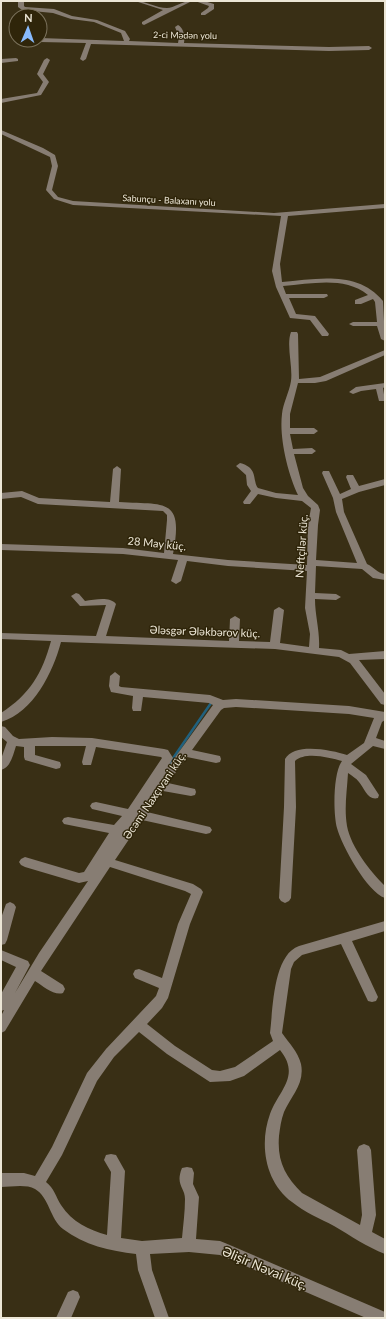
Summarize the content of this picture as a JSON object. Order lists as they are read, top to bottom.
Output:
{
  "streets": {
    "street": [
      "2-ci Mədən yolu",
      "Sabunçu - Balaxanı yolu",
      "28 May küç.",
      "Neftçilər küç.",
      "Ələsgər Ələkbərov küç.",
      "Əcəmi Naxçıvani küç.",
      "Əlişir Nəvai küç."
    ]
  },
  "crossings": [
    ["28 May küç.", "Neftçilər küç."],
    ["Neftçilər küç.", "Ələsgər Ələkbərov küç."]
  ],
  "north": "top"
}
